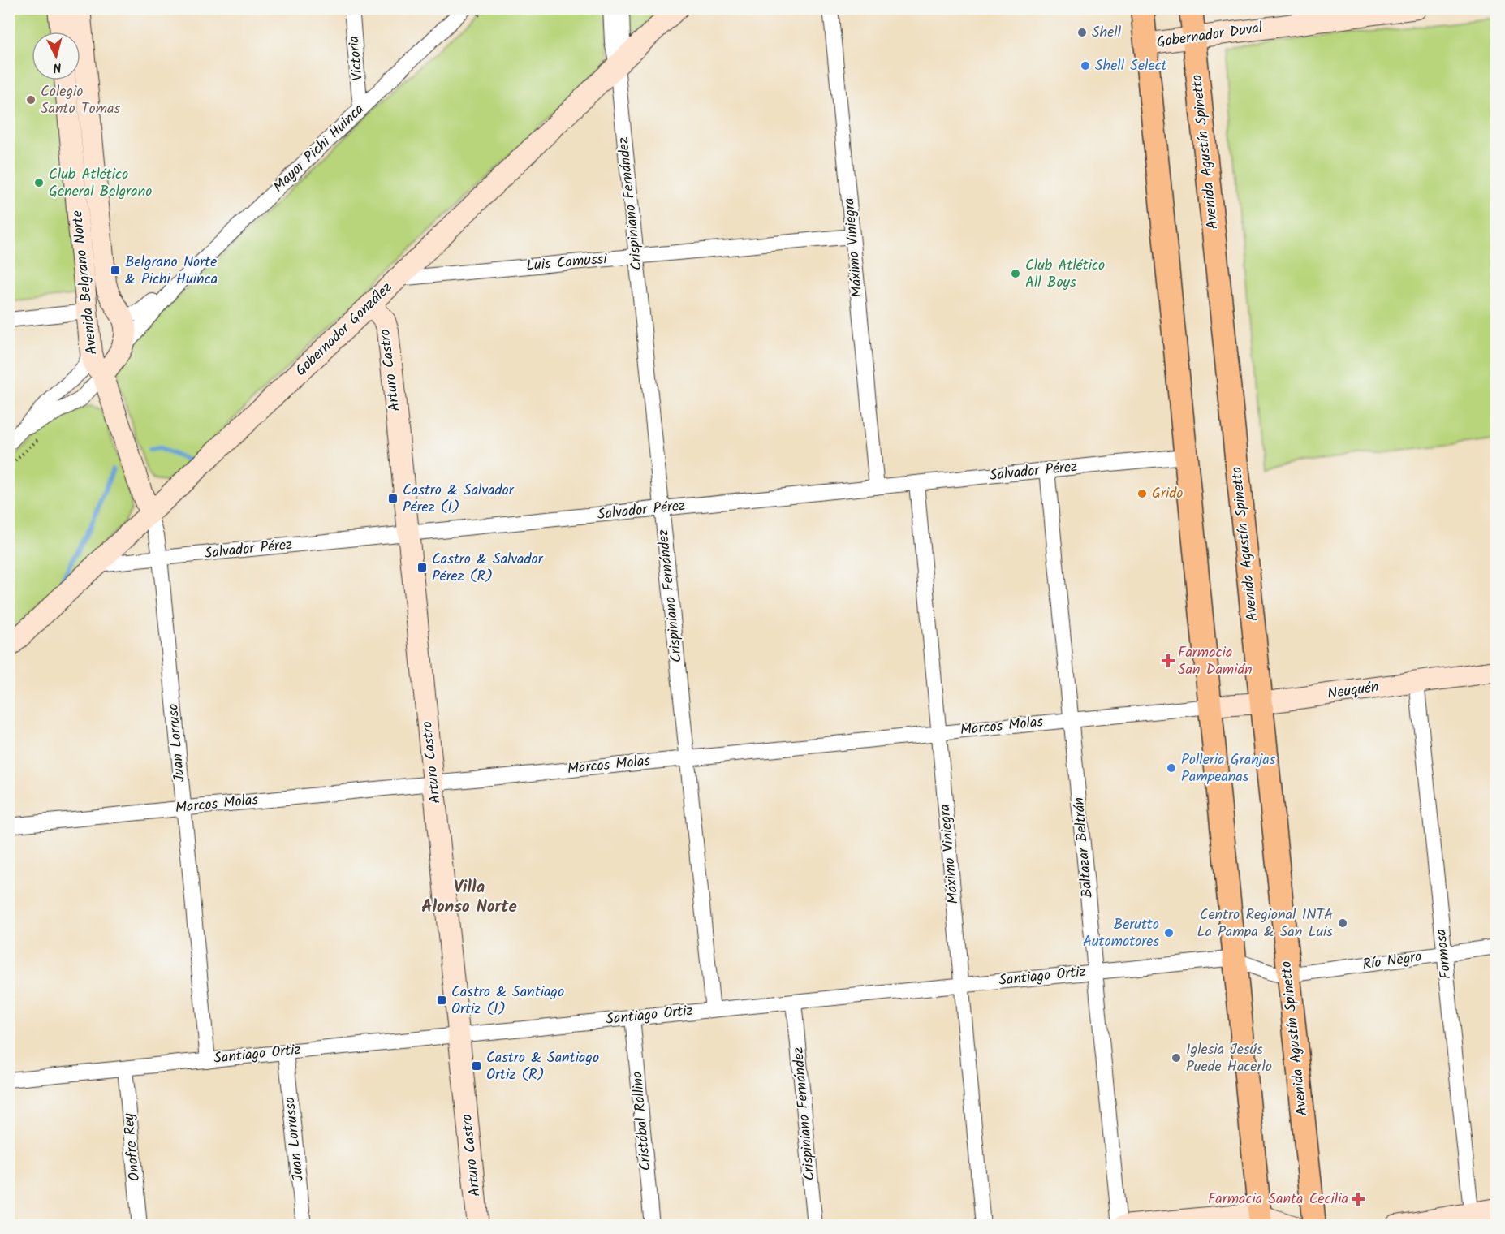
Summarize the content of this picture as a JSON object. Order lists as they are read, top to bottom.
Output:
{
  "streets": {
    "main road": [
      "Gobernador Duval",
      "Mayor Pichi Huinca",
      "Avenida Agustín Spinetto",
      "Avenida Belgrano Norte",
      "Gobernador González",
      "Arturo Castro",
      "Neuquén"
    ],
    "street": [
      "Victoria",
      "Crispiniano Fernández",
      "Máximo Viniegra",
      "Luis Camussi",
      "Salvador Pérez",
      "Marcos Molas",
      "Juan Lorruso",
      "Baltazar Beltrán",
      "Formosa",
      "Río Negro",
      "Santiago Ortiz",
      "Cristóbal Rollino",
      "Juan Lorrusso",
      "Onofre Rey"
    ]
  },
  "crossings": [
    ["Gobernador Duval", "Avenida Agustín Spinetto"],
    ["Victoria", "Mayor Pichi Huinca"],
    ["Mayor Pichi Huinca", "Avenida Belgrano Norte"],
    ["Avenida Agustín Spinetto", "Neuquén"],
    ["Avenida Agustín Spinetto", "Río Negro"],
    ["Avenida Agustín Spinetto", "Santiago Ortiz"],
    ["Crispiniano Fernández", "Luis Camussi"],
    ["Crispiniano Fernández", "Gobernador González"],
    ["Crispiniano Fernández", "Salvador Pérez"],
    ["Crispiniano Fernández", "Marcos Molas"],
    ["Crispiniano Fernández", "Santiago Ortiz"],
    ["Máximo Viniegra", "Luis Camussi"],
    ["Máximo Viniegra", "Salvador Pérez"],
    ["Máximo Viniegra", "Marcos Molas"],
    ["Máximo Viniegra", "Santiago Ortiz"],
    ["Luis Camussi", "Gobernador González"],
    ["Avenida Belgrano Norte", "Gobernador González"],
    ["Avenida Belgrano Norte", "Juan Lorruso"],
    ["Gobernador González", "Arturo Castro"],
    ["Gobernador González", "Salvador Pérez"],
    ["Gobernador González", "Juan Lorruso"],
    ["Arturo Castro", "Salvador Pérez"],
    ["Arturo Castro", "Marcos Molas"],
    ["Arturo Castro", "Santiago Ortiz"],
    ["Salvador Pérez", "Juan Lorruso"],
    ["Salvador Pérez", "Baltazar Beltrán"],
    ["Neuquén", "Marcos Molas"],
    ["Neuquén", "Formosa"],
    ["Marcos Molas", "Juan Lorruso"],
    ["Marcos Molas", "Baltazar Beltrán"],
    ["Juan Lorruso", "Santiago Ortiz"],
    ["Baltazar Beltrán", "Santiago Ortiz"],
    ["Formosa", "Río Negro"],
    ["Río Negro", "Santiago Ortiz"],
    ["Santiago Ortiz", "Cristóbal Rollino"],
    ["Santiago Ortiz", "Juan Lorrusso"],
    ["Santiago Ortiz", "Onofre Rey"]
  ],
  "districts": ["Villa Alonso Norte"],
  "places": {
    "other": [
      "Shell",
      "Shell Select",
      "Colegio Santo Tomas",
      "Club Atlético General Belgrano",
      "Club Atlético All Boys",
      "Grido",
      "Polleria Granjas Pampeanas",
      "Centro Regional INTA La Pampa & San Luis",
      "Berutto Automotores",
      "Iglesia Jesús Puede Hacerlo"
    ],
    "transit": [
      "Belgrano Norte & Pichi Huinca",
      "Castro & Salvador Pérez (I)",
      "Castro & Salvador Pérez (R)",
      "Castro & Santiago Ortiz (I)",
      "Castro & Santiago Ortiz (R)"
    ],
    "health": ["Farmacia San Damián", "Farmacia Santa Cecilia"]
  },
  "north": "bottom"
}
